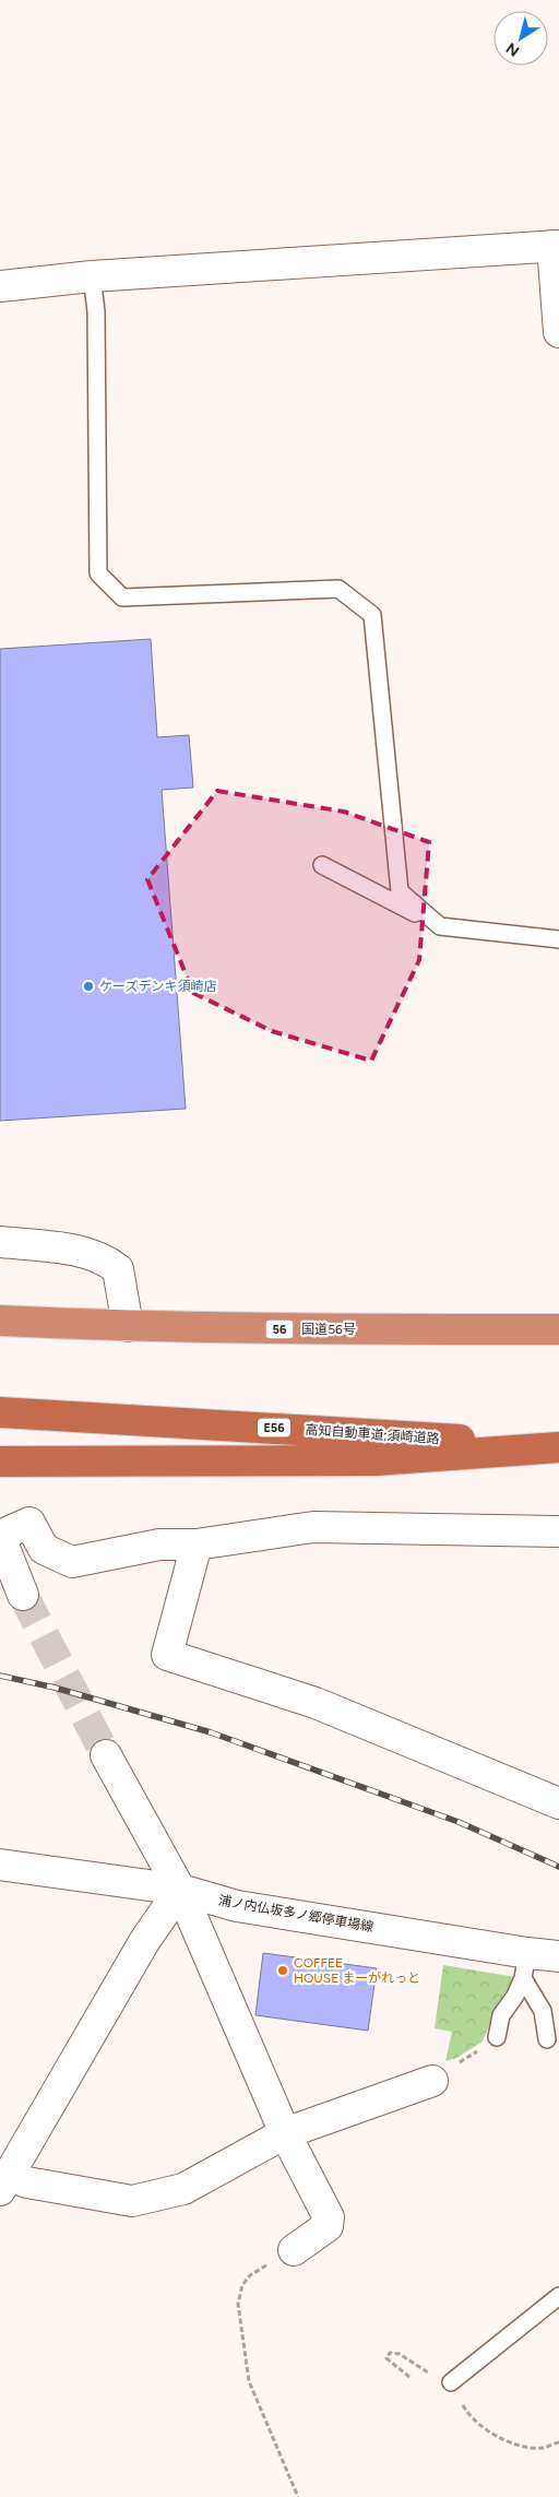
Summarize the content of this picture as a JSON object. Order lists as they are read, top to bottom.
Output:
{
  "streets": {
    "highway": [
      "56",
      "国道56号",
      "E56",
      "高知自動車道;須崎道路"
    ],
    "street": ["浦ノ内仏坂多ノ郷停車場線"]
  },
  "places": ["ケーズデンキ須崎店", "COFFEE HOUSE まーがれっと"],
  "north": "bottom left"
}
